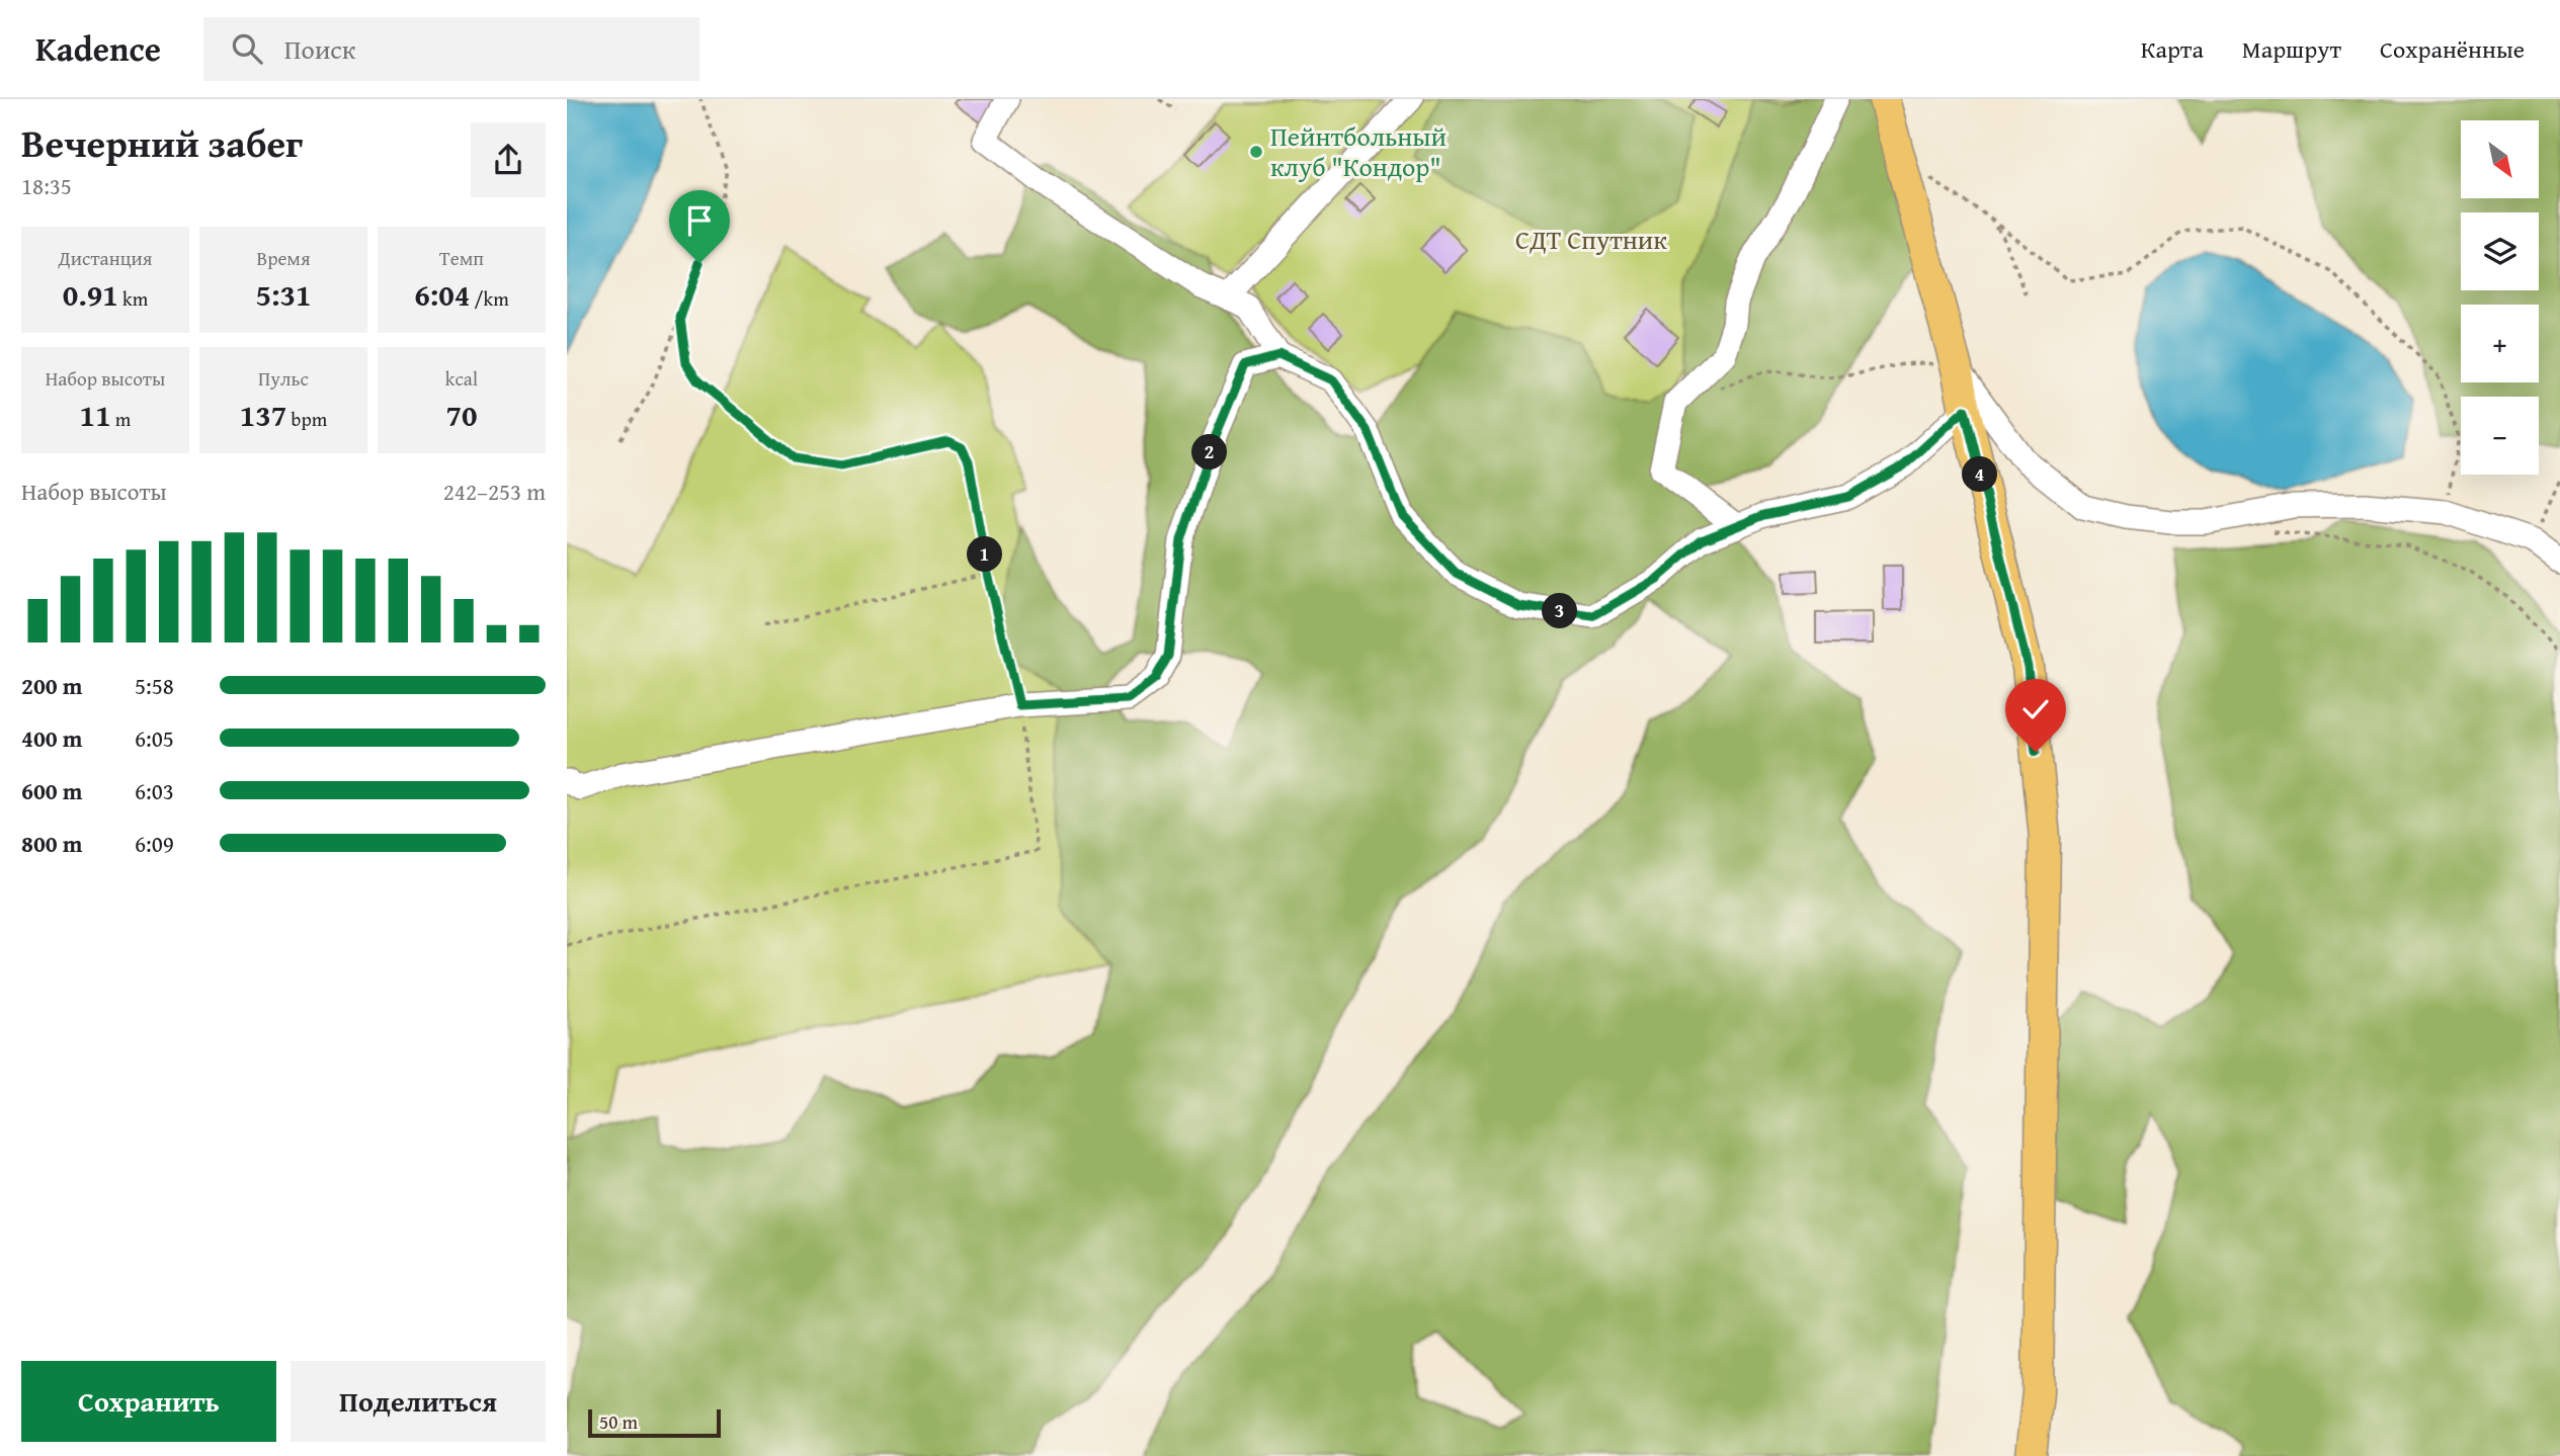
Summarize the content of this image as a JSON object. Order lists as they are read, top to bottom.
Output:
{
  "parks": ["СДТ Спутник"],
  "places": ["Пейнтбольный клуб \"Кондор\""],
  "scale_bar": "50 m",
  "north": "bottom right",
  "page": {
    "header": "Kadence",
    "search": "Поиск",
    "nav": ["Карта", "Маршрут", "Сохранённые"],
    "heading": ["Вечерний забег", "18:35"],
    "map_buttons": ["+", "−"],
    "stats": [
      ["Дистанция", "0.91 km"],
      ["Время", "5:31"],
      ["Темп", "6:04 /km"],
      ["Набор высоты", "11 m"],
      ["Пульс", "137 bpm"],
      ["kcal", "70"]
    ],
    "pins": [
      "2",
      "4",
      "1",
      "3"
    ],
    "chart": ["Набор высоты", "242–253 m"],
    "list": [
      {
        "name": "200 m",
        "note": "5:58"
      },
      {
        "name": "400 m",
        "note": "6:05"
      },
      {
        "name": "600 m",
        "note": "6:03"
      },
      {
        "name": "800 m",
        "note": "6:09"
      }
    ],
    "buttons": ["Сохранить", "Поделиться"],
    "scale": "50 m"
  }
}
